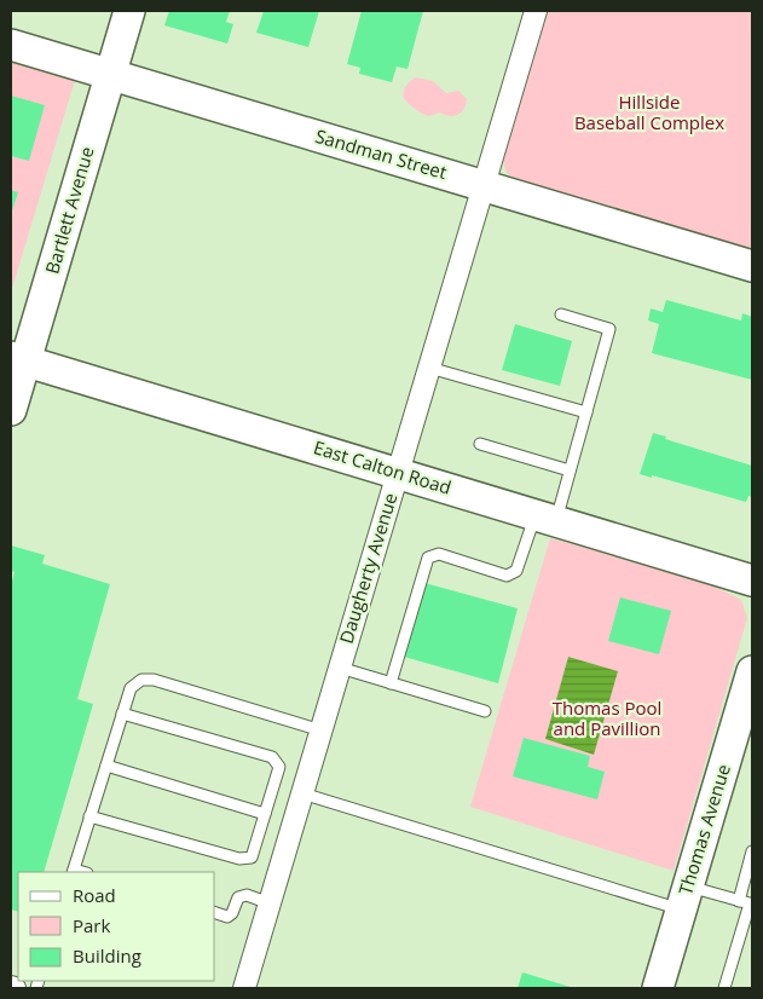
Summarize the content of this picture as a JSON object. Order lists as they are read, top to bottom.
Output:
{
  "streets": {
    "street": [
      "Sandman Street",
      "Bartlett Avenue",
      "East Calton Road",
      "Daugherty Avenue",
      "Thomas Avenue"
    ]
  },
  "crossings": [
    ["Sandman Street", "Bartlett Avenue"],
    ["Sandman Street", "Daugherty Avenue"],
    ["Bartlett Avenue", "East Calton Road"],
    ["East Calton Road", "Daugherty Avenue"]
  ],
  "parks": ["Hillside Baseball Complex", "Thomas Pool and Pavillion"],
  "legend": ["Road", "Park", "Building"]
}
